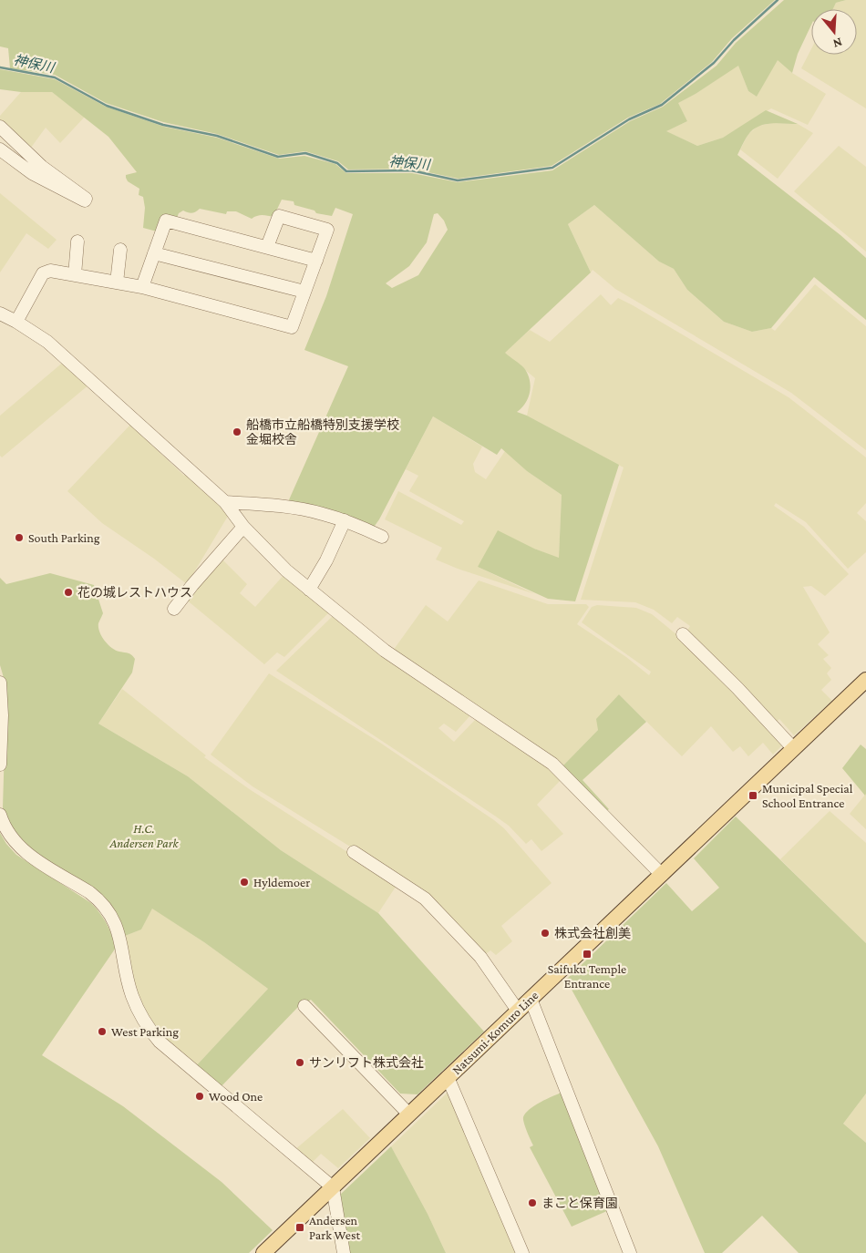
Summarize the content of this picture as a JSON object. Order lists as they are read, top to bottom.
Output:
{
  "streets": {
    "main road": ["Natsumi-Komuro Line"]
  },
  "water": ["神保川"],
  "parks": ["H.C. Andersen Park"],
  "places": {
    "other": [
      "船橋市立船橋特別支援学校 金堀校舎",
      "South Parking",
      "花の城レストハウス",
      "Hyldemoer",
      "株式会社創美",
      "West Parking",
      "サンリフト株式会社",
      "Wood One",
      "まこと保育園"
    ],
    "transit": ["Municipal Special School Entrance", "Saifuku Temple Entrance", "Andersen Park West"]
  },
  "north": "bottom"
}
